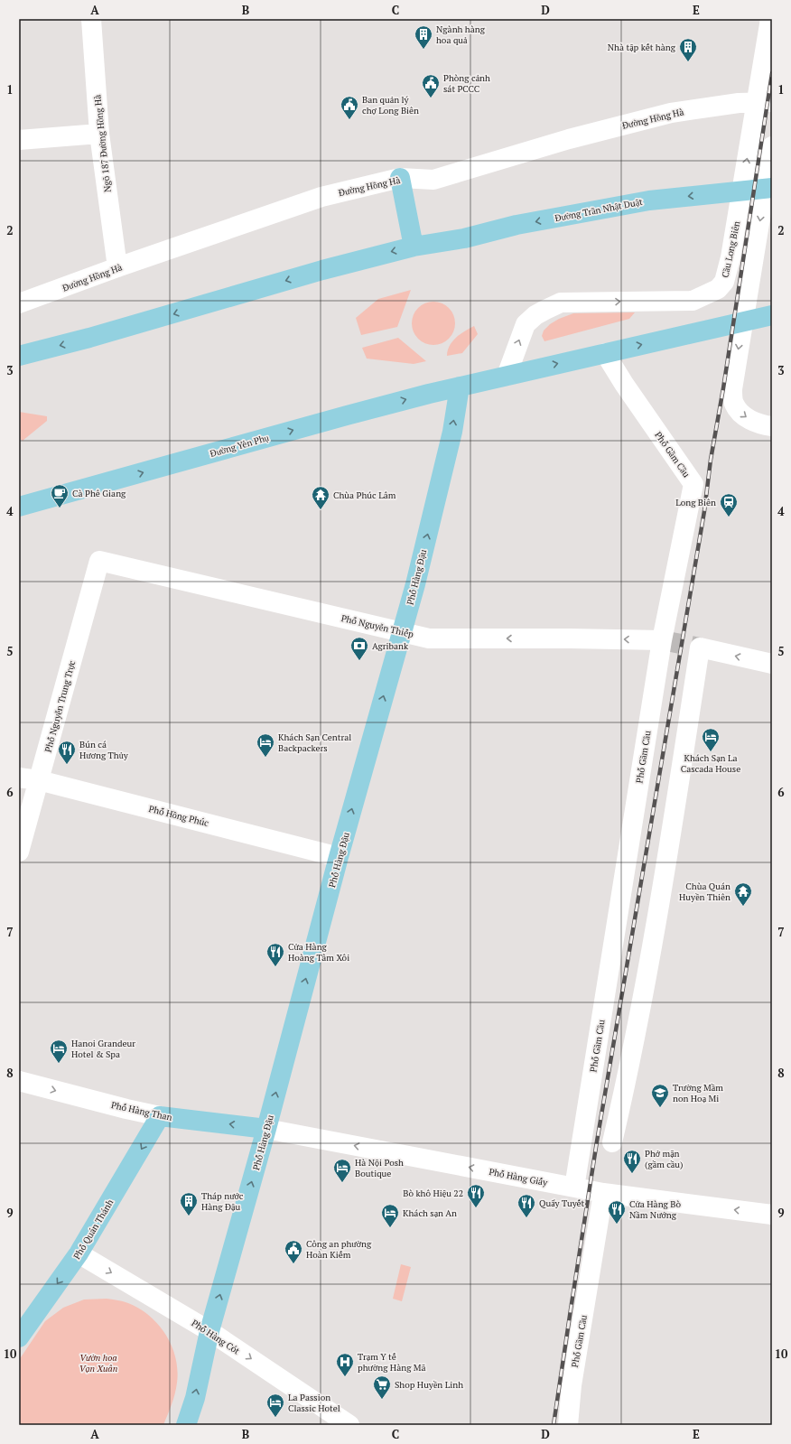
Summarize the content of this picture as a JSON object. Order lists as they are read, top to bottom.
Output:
{
  "streets": {
    "main road": [
      "Đường Trần Nhật Duật",
      "Đường Yên Phụ",
      "Phố Hàng Đậu",
      "Phố Hàng Than",
      "Phố Quán Thánh"
    ],
    "street": [
      "Đường Hồng Hà",
      "Ngõ 187 Đường Hồng Hà",
      "Cầu Long Biên",
      "Phố Gầm Cầu",
      "Phố Nguyễn Thiếp",
      "Phố Nguyễn Trung Trực",
      "Phố Hồng Phúc",
      "Phố Hàng Giấy",
      "Phố Hàng Cót"
    ]
  },
  "crossings": [
    ["Đường Hồng Hà", "Ngõ 187 Đường Hồng Hà"],
    ["Đường Yên Phụ", "Phố Hàng Đậu"],
    ["Phố Gầm Cầu", "Phố Nguyễn Thiếp"],
    ["Phố Gầm Cầu", "Phố Hàng Giấy"],
    ["Phố Hàng Đậu", "Phố Nguyễn Thiếp"],
    ["Phố Hàng Đậu", "Phố Hồng Phúc"],
    ["Phố Hàng Đậu", "Phố Hàng Than"],
    ["Phố Hàng Đậu", "Phố Hàng Giấy"],
    ["Phố Hàng Đậu", "Phố Hàng Cót"],
    ["Phố Nguyễn Thiếp", "Phố Nguyễn Trung Trực"],
    ["Phố Nguyễn Trung Trực", "Phố Hồng Phúc"],
    ["Phố Hàng Than", "Phố Hàng Giấy"],
    ["Phố Hàng Than", "Phố Quán Thánh"],
    ["Phố Quán Thánh", "Phố Hàng Cót"]
  ],
  "one_way": [
    "Cầu Long Biên",
    "Phố Hàng Đậu",
    "Phố Nguyễn Thiếp",
    "Phố Hàng Giấy",
    "Phố Quán Thánh",
    "Phố Hàng Cót"
  ],
  "parks": ["Vườn hoa Vạn Xuân"],
  "places": {
    "building": ["Ngành hàng hoa quả", "Nhà tập kết hàng", "Tháp nước Hàng Đậu"],
    "public building": ["Phòng cảnh sát PCCC", "Ban quản lý chợ Long Biên", "Công an phường Hoàn Kiếm"],
    "cafe": ["Cà Phê Giang"],
    "temple": ["Chùa Phúc Lâm", "Chùa Quán Huyền Thiên"],
    "station": ["Long Biên"],
    "bank": ["Agribank"],
    "hotel": [
      "Khách Sạn La Cascada House",
      "Khách Sạn Central Backpackers",
      "Hanoi Grandeur Hotel & Spa",
      "Hà Nội Posh Boutique",
      "Khách sạn An",
      "La Passion Classic Hotel"
    ],
    "restaurant": [
      "Bún cá Hương Thủy",
      "Cửa Hàng Hoàng Tâm Xôi",
      "Phở mặn (gầm cầu)",
      "Bò khô Hiệu 22",
      "Quẩy Tuyết",
      "Cửa Hàng Bò Nầm Nướng"
    ],
    "school or university": ["Trường Mầm non Hoạ Mi"],
    "hospital": ["Trạm Y tế phường Hàng Mã"],
    "supermarket": ["Shop Huyền Linh"]
  },
  "grid": {
    "columns": [
      "A",
      "B",
      "C",
      "D",
      "E"
    ],
    "rows": [
      "1",
      "2",
      "3",
      "4",
      "5",
      "6",
      "7",
      "8",
      "9",
      "10"
    ]
  }
}
